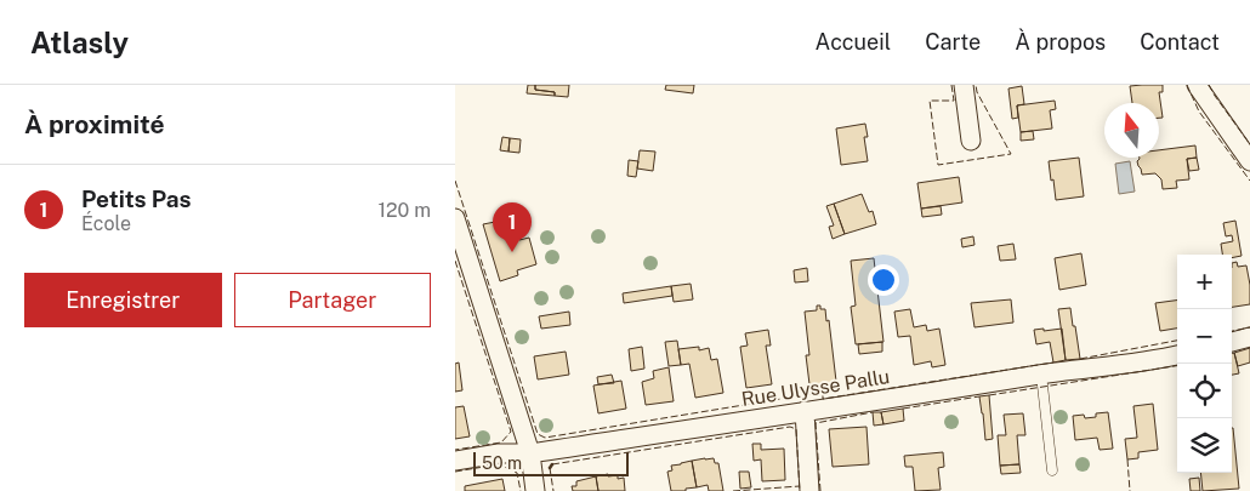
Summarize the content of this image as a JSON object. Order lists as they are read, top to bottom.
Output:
{
  "streets": {
    "street": ["Rue Ulysse Pallu"]
  },
  "scale_bar": "50 m",
  "north": "top",
  "page": {
    "header": "Atlasly",
    "nav": [
      "Accueil",
      "Carte",
      "À propos",
      "Contact"
    ],
    "heading": "À proximité",
    "list": [
      {
        "mark": "1",
        "name": "Petits Pas",
        "note": "École",
        "value": "120 m"
      }
    ],
    "pins": "1",
    "buttons": ["Enregistrer", "Partager"],
    "map_buttons": ["+", "−"],
    "scale": "50 m"
  }
}
